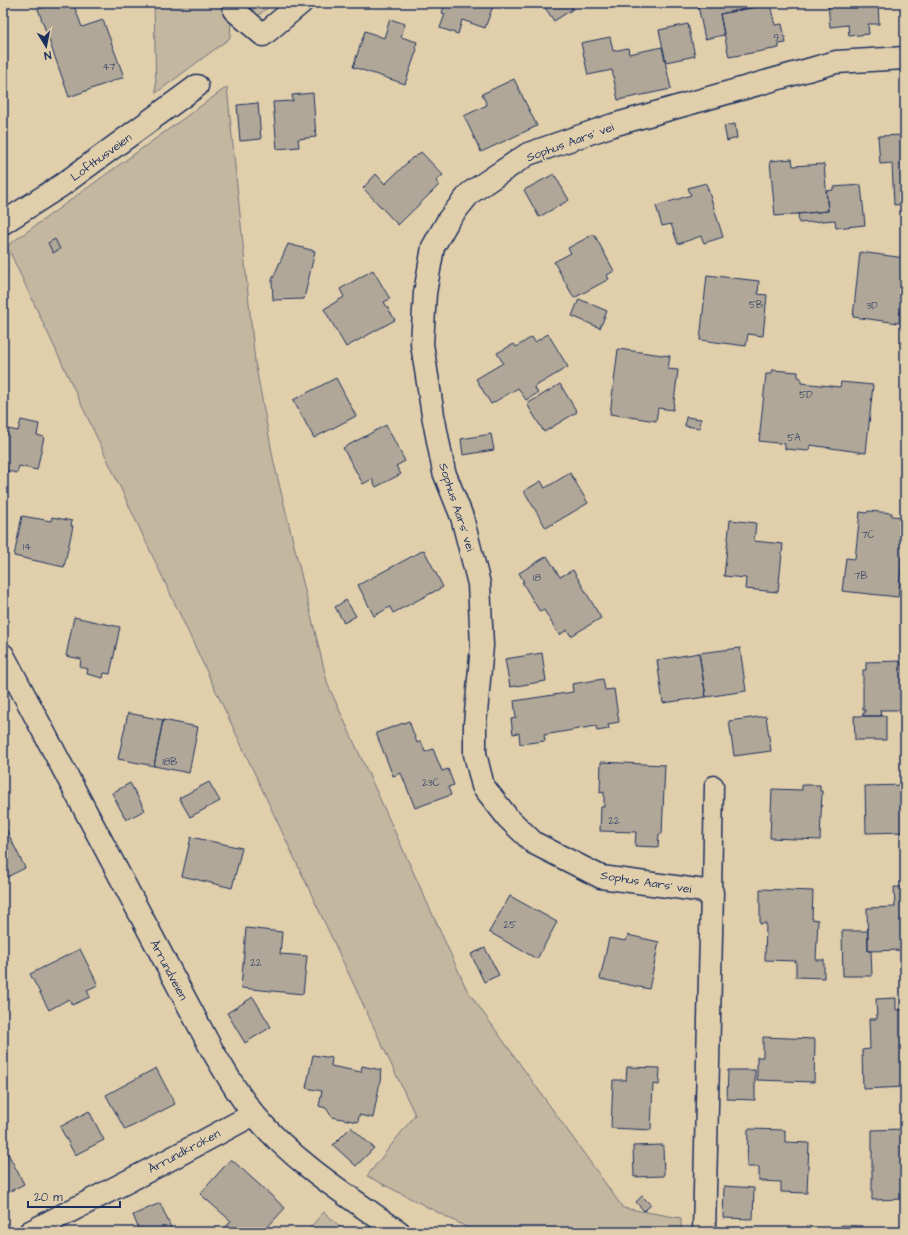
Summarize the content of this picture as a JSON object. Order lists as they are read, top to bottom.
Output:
{
  "streets": {
    "street": [
      "Sophus Aars' vei",
      "Lofthusveien",
      "Årrundveien",
      "Årrundkroken"
    ]
  },
  "crossings": [
    ["Årrundveien", "Årrundkroken"]
  ],
  "house_numbers": [
    "9",
    "47",
    "5B",
    "3D",
    "5D",
    "5A",
    "7C",
    "14",
    "7B",
    "18",
    "18B",
    "23C",
    "22",
    "25",
    "22"
  ],
  "scale_bar": "20 m",
  "north": "bottom"
}
